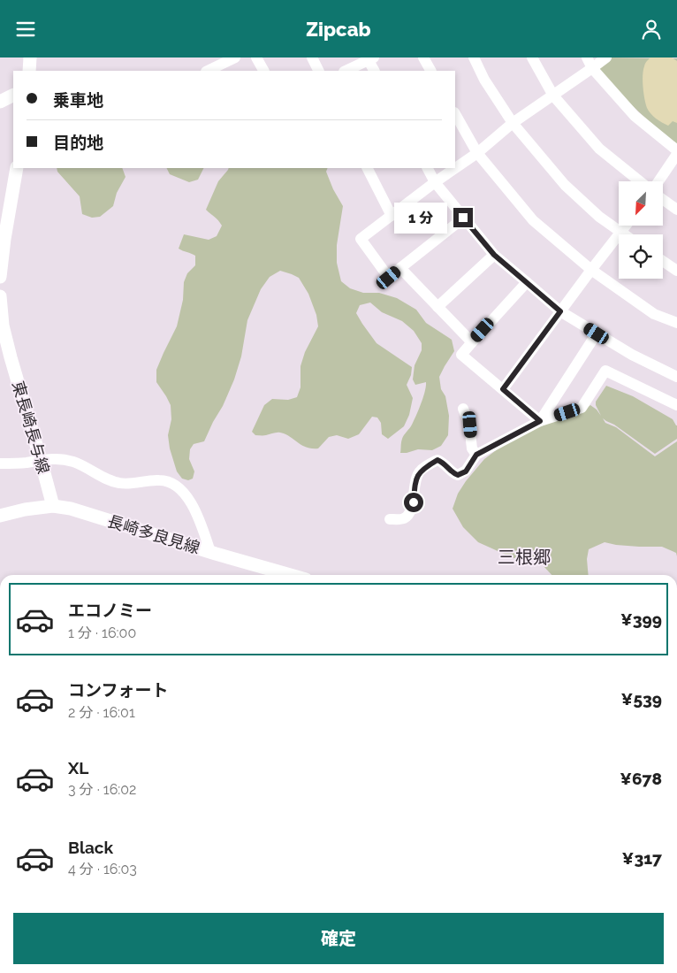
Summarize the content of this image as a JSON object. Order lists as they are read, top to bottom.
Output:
{
  "streets": {
    "main road": ["東長崎長与線", "長崎多良見線"]
  },
  "crossings": [
    ["東長崎長与線", "長崎多良見線"]
  ],
  "districts": ["三根郷"],
  "north": "bottom left",
  "page": {
    "header": "Zipcab",
    "banner": ["乗車地", "目的地"],
    "bubble": "1 分",
    "list": [
      {
        "name": "エコノミー",
        "note": "1 分 · 16:00",
        "value": "¥399"
      },
      {
        "name": "コンフォート",
        "note": "2 分 · 16:01",
        "value": "¥539"
      },
      {
        "name": "XL",
        "note": "3 分 · 16:02",
        "value": "¥678"
      },
      {
        "name": "Black",
        "note": "4 分 · 16:03",
        "value": "¥317"
      }
    ],
    "buttons": "確定"
  }
}
